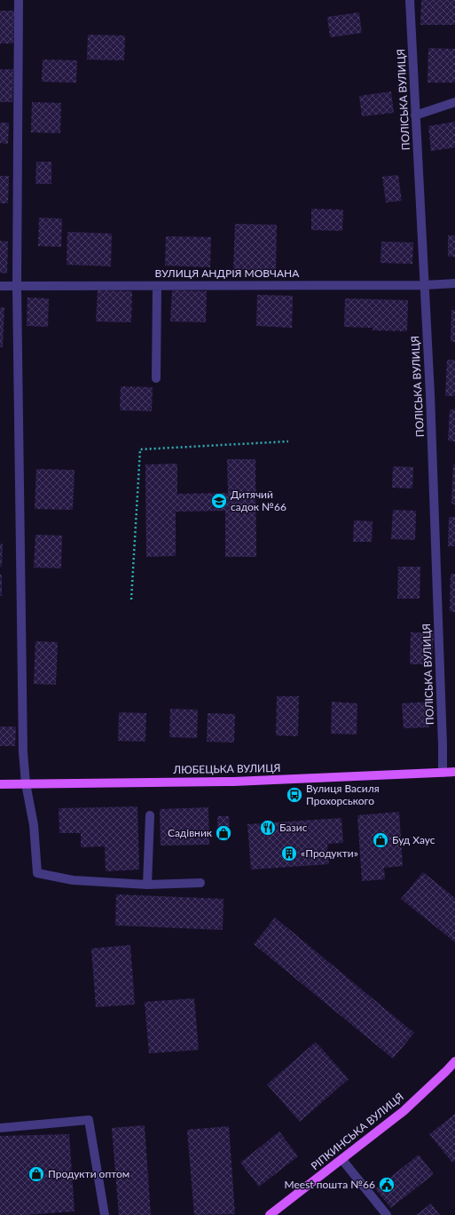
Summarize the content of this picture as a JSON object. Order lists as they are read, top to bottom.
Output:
{
  "streets": {
    "main road": ["ЛЮБЕЦЬКА ВУЛИЦЯ", "РІПКИНСЬКА ВУЛИЦЯ"],
    "street": ["ПОЛІСЬКА ВУЛИЦЯ", "ВУЛИЦЯ АНДРІЯ МОВЧАНА"]
  },
  "crossings": [
    ["ПОЛІСЬКА ВУЛИЦЯ", "ВУЛИЦЯ АНДРІЯ МОВЧАНА"],
    ["ПОЛІСЬКА ВУЛИЦЯ", "ЛЮБЕЦЬКА ВУЛИЦЯ"]
  ],
  "places": {
    "school or university": ["Дитячий садок №66"],
    "bus stop": ["Вулиця Василя Прохорського"],
    "restaurant": ["Базис"],
    "shop": ["Садівник", "Буд Хаус", "Продукти оптом"],
    "building": ["«Продукти»"],
    "public building": ["Meest пошта №66"]
  }
}
